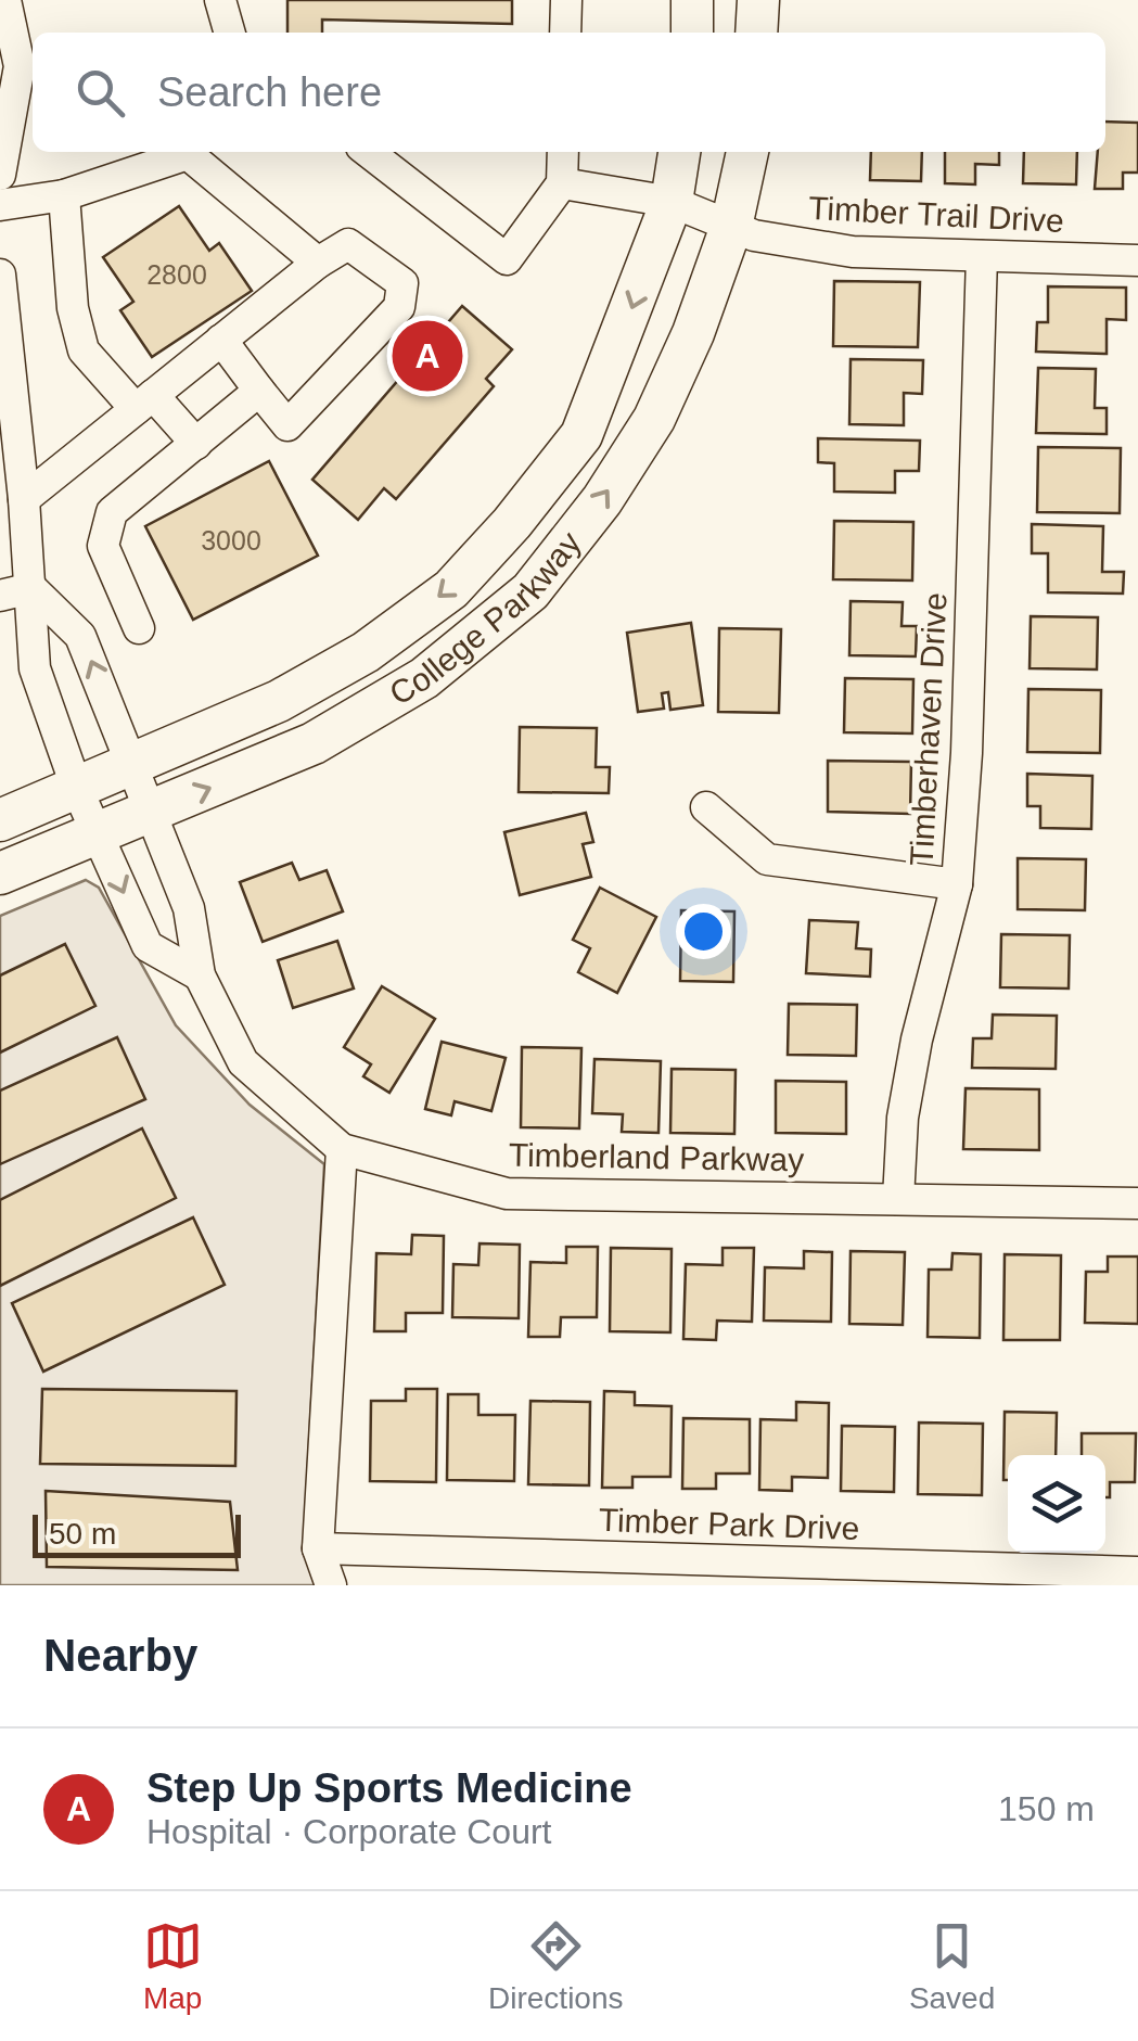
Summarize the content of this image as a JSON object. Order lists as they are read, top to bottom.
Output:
{
  "streets": {
    "main road": ["College Parkway"],
    "street": [
      "Timber Trail Drive",
      "Timberhaven Drive",
      "Timberland Parkway",
      "Timber Park Drive"
    ]
  },
  "crossings": [
    ["Timber Trail Drive", "College Parkway"],
    ["Timber Trail Drive", "Timberhaven Drive"],
    ["College Parkway", "Timberland Parkway"],
    ["Timberhaven Drive", "Timberland Parkway"]
  ],
  "house_numbers": ["2800", "3000"],
  "scale_bar": "50 m",
  "page": {
    "search": "Search here",
    "pins": "A",
    "scale": "50 m",
    "heading": "Nearby",
    "list": [
      {
        "mark": "A",
        "name": "Step Up Sports Medicine",
        "note": "Hospital · Corporate Court",
        "value": "150 m"
      }
    ],
    "nav": ["Map", "Directions", "Saved"]
  }
}
